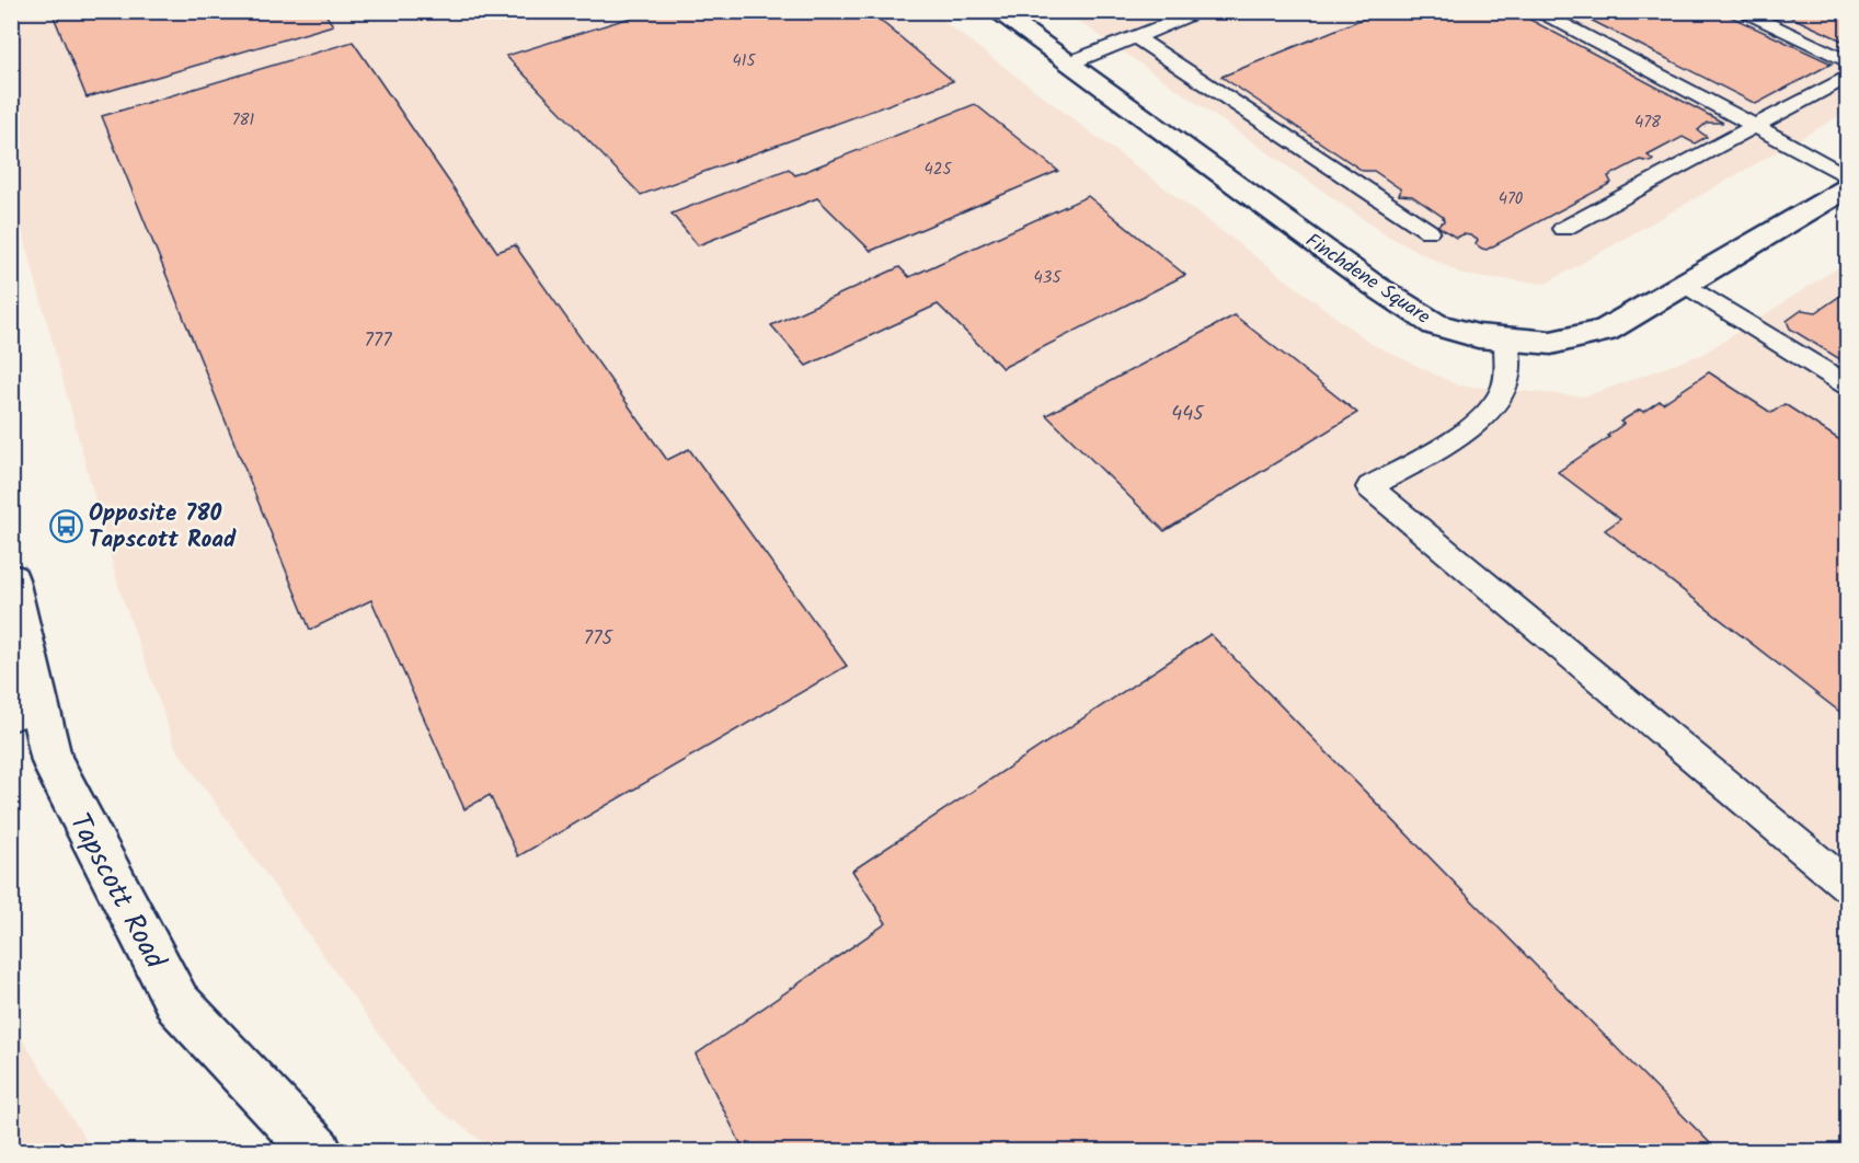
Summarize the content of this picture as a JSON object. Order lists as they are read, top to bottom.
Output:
{
  "streets": {
    "street": ["Finchdene Square", "Tapscott Road"]
  },
  "places": {
    "bus stop": ["Opposite 780 Tapscott Road"]
  },
  "house_numbers": [
    "415",
    "781",
    "478",
    "425",
    "470",
    "435",
    "777",
    "445",
    "775"
  ]
}
